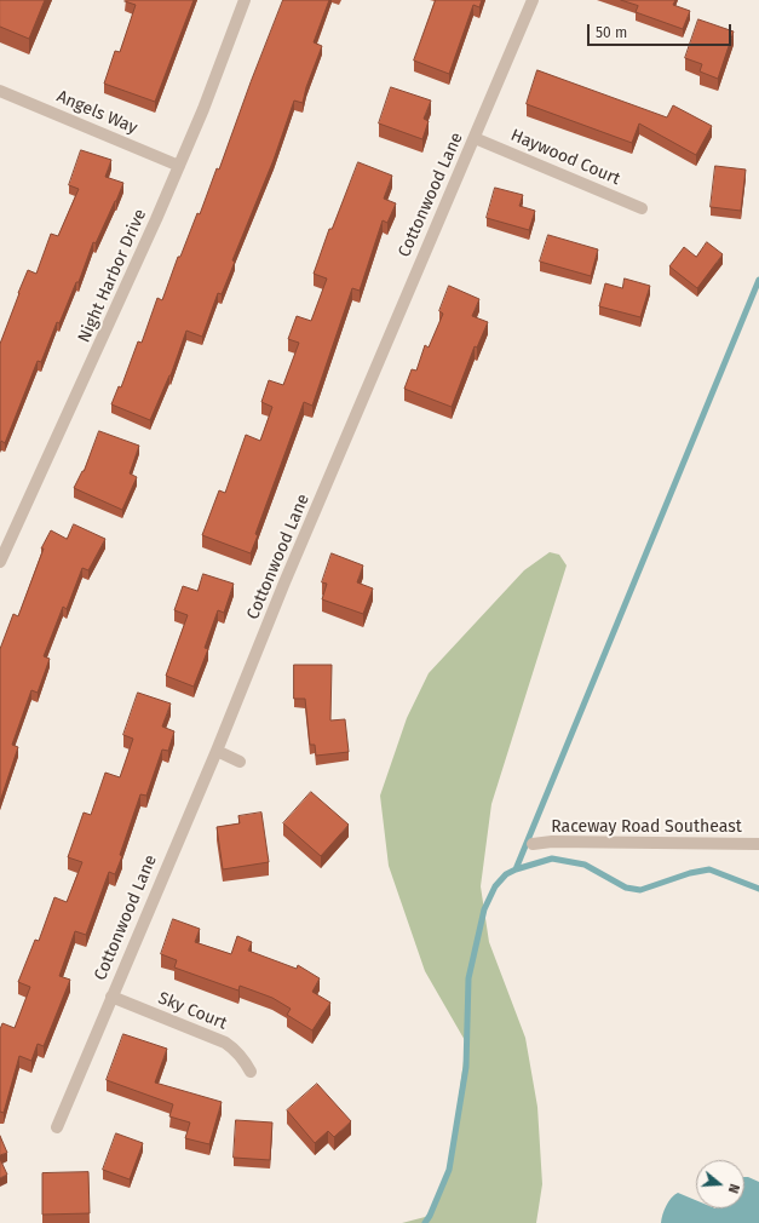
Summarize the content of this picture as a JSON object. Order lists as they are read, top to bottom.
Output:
{
  "streets": {
    "street": [
      "Angels Way",
      "Haywood Court",
      "Cottonwood Lane",
      "Night Harbor Drive",
      "Raceway Road Southeast",
      "Sky Court"
    ]
  },
  "crossings": [
    ["Angels Way", "Night Harbor Drive"],
    ["Haywood Court", "Cottonwood Lane"],
    ["Cottonwood Lane", "Sky Court"]
  ],
  "scale_bar": "50 m",
  "north": "right"
}
